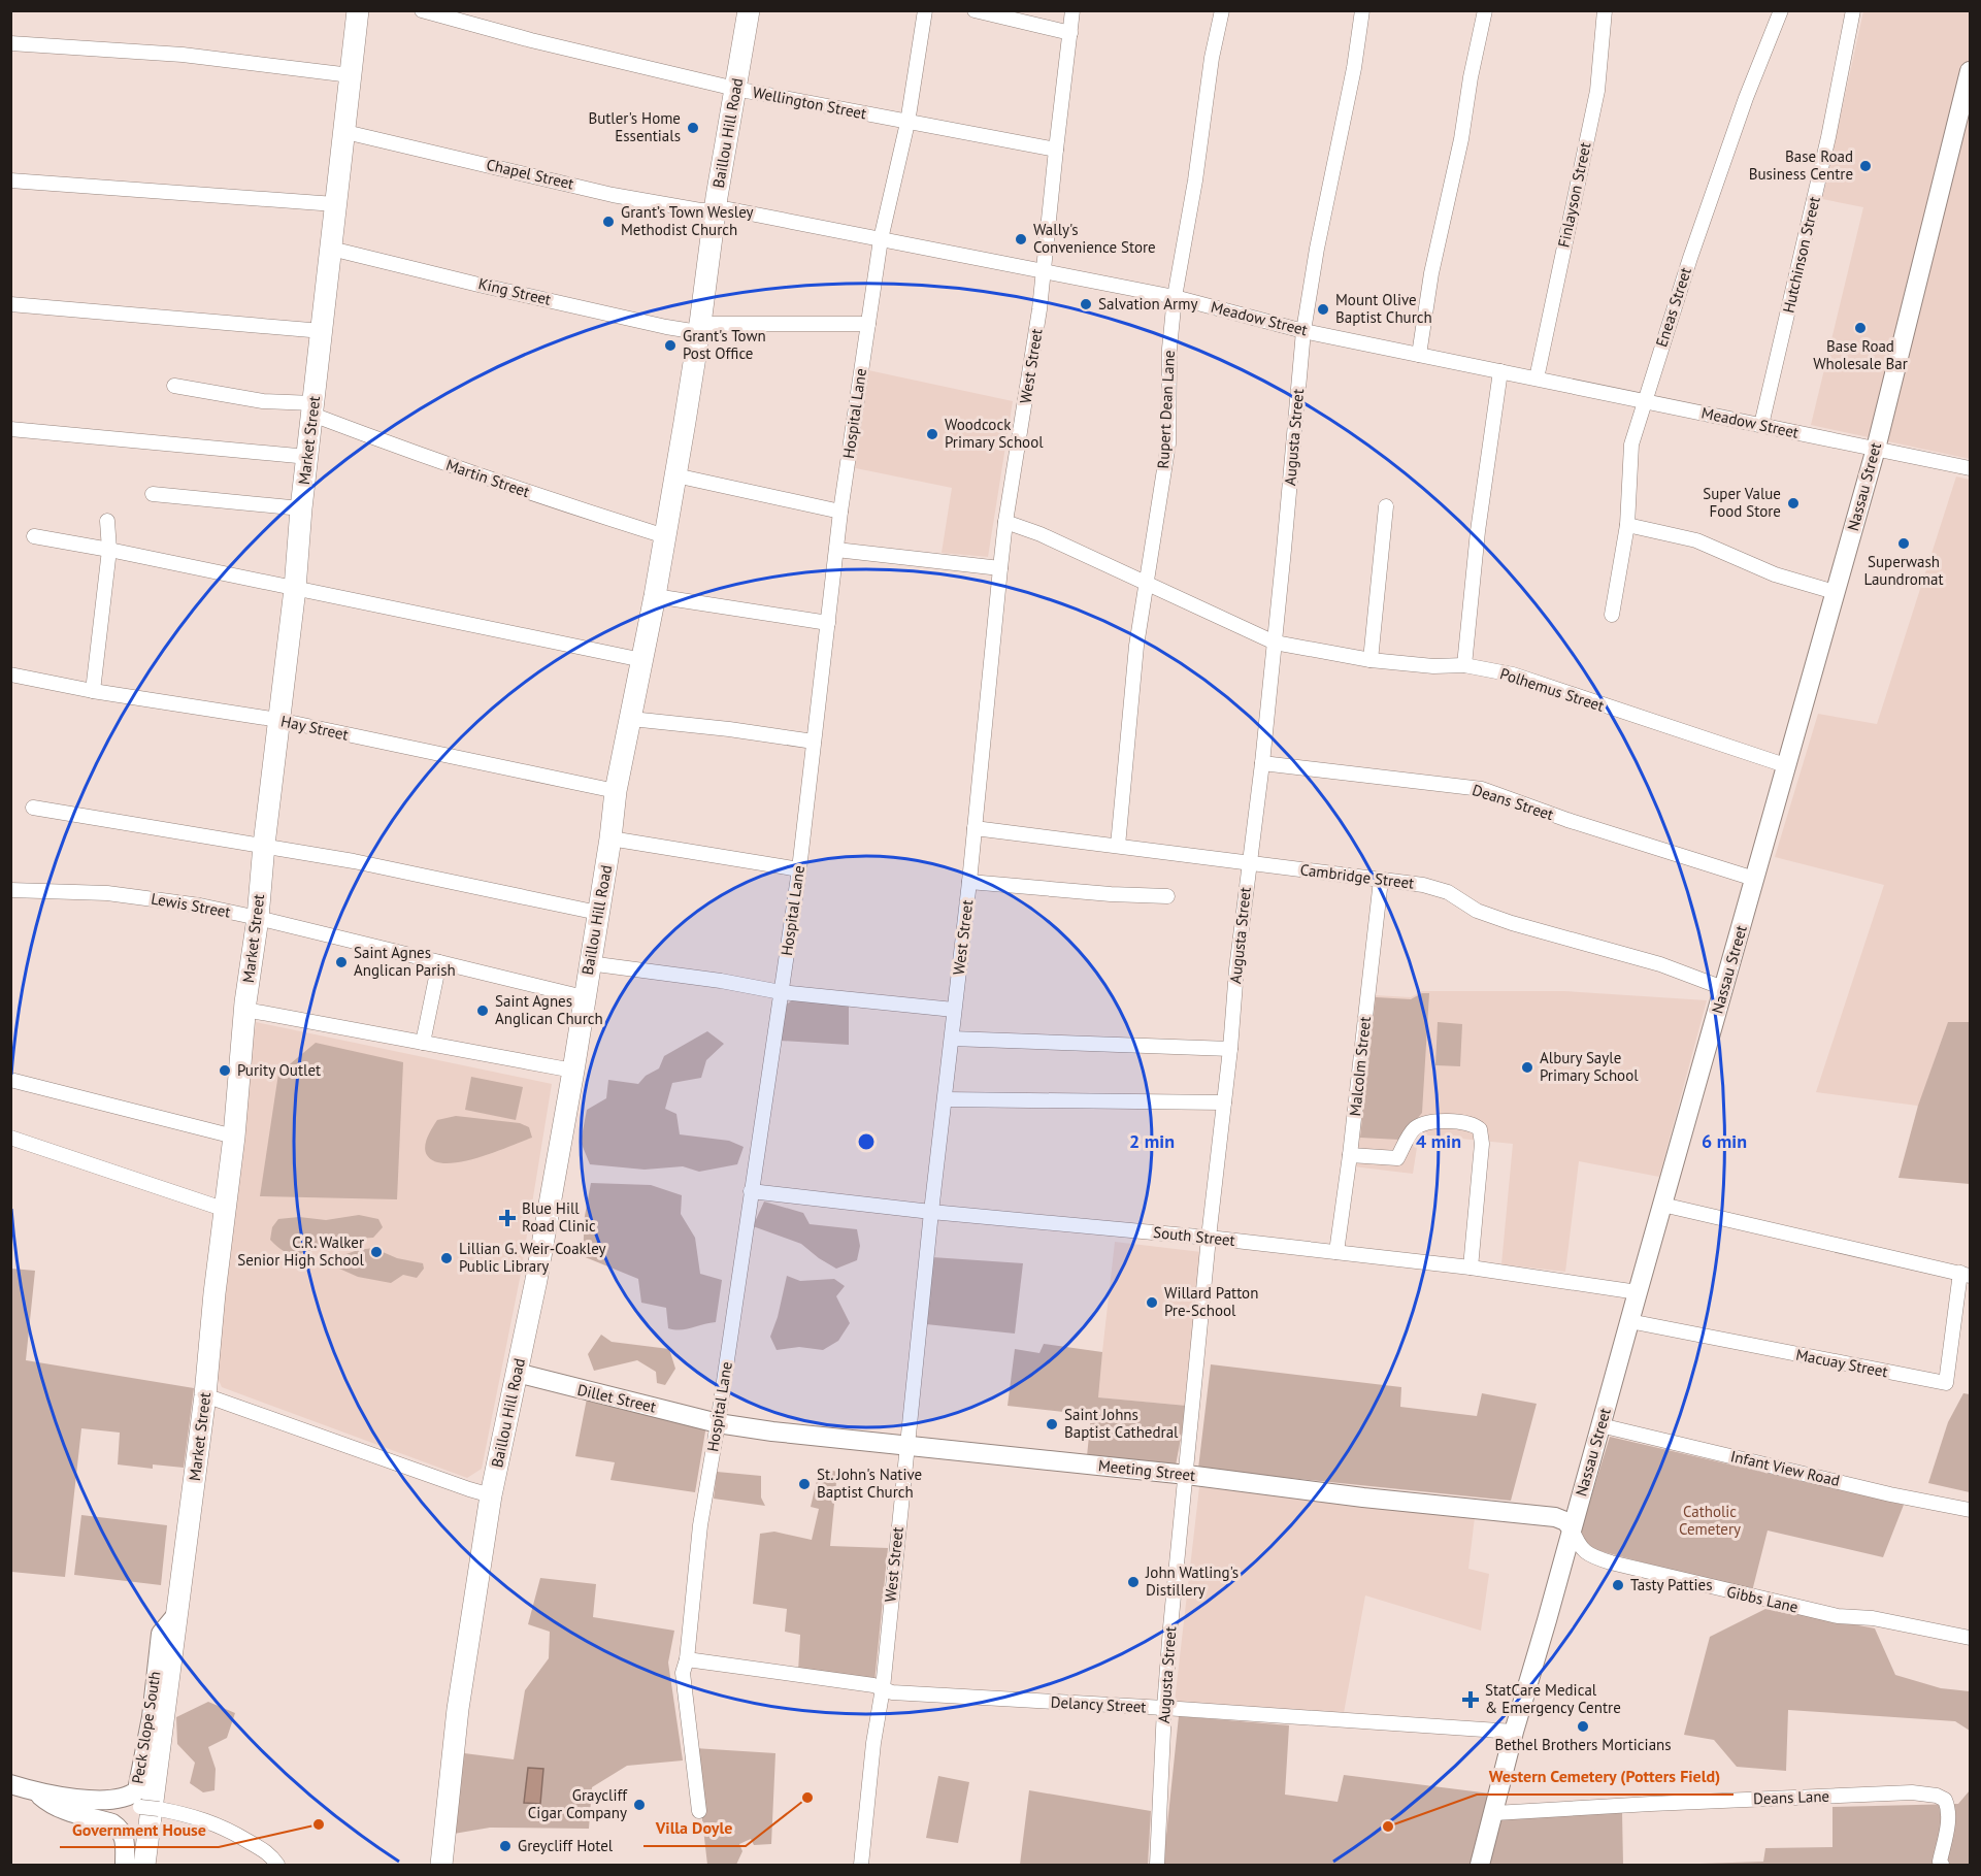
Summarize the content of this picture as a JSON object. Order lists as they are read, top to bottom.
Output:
{
  "streets": {
    "main road": [
      "Baillou Hill Road",
      "Market Street",
      "Nassau Street",
      "Dillet Street",
      "Meeting Street",
      "Peck Slope South"
    ],
    "street": [
      "Wellington Street",
      "Chapel Street",
      "Finlayson Street",
      "Hutchinson Street",
      "King Street",
      "Eneas Street",
      "Meadow Street",
      "West Street",
      "Rupert Dean Lane",
      "Hospital Lane",
      "Augusta Street",
      "Martin Street",
      "Polhemus Street",
      "Hay Street",
      "Deans Street",
      "Cambridge Street",
      "Lewis Street",
      "Malcolm Street",
      "South Street",
      "Macuay Street",
      "Infant View Road",
      "Gibbs Lane",
      "Delancy Street",
      "Deans Lane"
    ]
  },
  "crossings": [
    ["Wellington Street", "Baillou Hill Road"],
    ["Wellington Street", "West Street"],
    ["Wellington Street", "Hospital Lane"],
    ["Baillou Hill Road", "Chapel Street"],
    ["Baillou Hill Road", "King Street"],
    ["Baillou Hill Road", "Meadow Street"],
    ["Baillou Hill Road", "Martin Street"],
    ["Baillou Hill Road", "Hay Street"],
    ["Baillou Hill Road", "Lewis Street"],
    ["Baillou Hill Road", "Dillet Street"],
    ["Chapel Street", "Meadow Street"],
    ["Chapel Street", "Market Street"],
    ["Finlayson Street", "Meadow Street"],
    ["Hutchinson Street", "Meadow Street"],
    ["King Street", "Hospital Lane"],
    ["King Street", "Market Street"],
    ["Eneas Street", "Meadow Street"],
    ["Meadow Street", "West Street"],
    ["Meadow Street", "Rupert Dean Lane"],
    ["Meadow Street", "Hospital Lane"],
    ["Meadow Street", "Augusta Street"],
    ["Meadow Street", "Nassau Street"],
    ["West Street", "Polhemus Street"],
    ["West Street", "Cambridge Street"],
    ["West Street", "South Street"],
    ["West Street", "Meeting Street"],
    ["West Street", "Delancy Street"],
    ["Rupert Dean Lane", "Polhemus Street"],
    ["Rupert Dean Lane", "Cambridge Street"],
    ["Hospital Lane", "South Street"],
    ["Hospital Lane", "Dillet Street"],
    ["Hospital Lane", "Meeting Street"],
    ["Hospital Lane", "Delancy Street"],
    ["Augusta Street", "Polhemus Street"],
    ["Augusta Street", "Deans Street"],
    ["Augusta Street", "Cambridge Street"],
    ["Augusta Street", "South Street"],
    ["Augusta Street", "Meeting Street"],
    ["Augusta Street", "Delancy Street"],
    ["Market Street", "Martin Street"],
    ["Market Street", "Hay Street"],
    ["Market Street", "Lewis Street"],
    ["Market Street", "Peck Slope South"],
    ["Nassau Street", "Polhemus Street"],
    ["Nassau Street", "Deans Street"],
    ["Nassau Street", "Cambridge Street"],
    ["Nassau Street", "South Street"],
    ["Nassau Street", "Macuay Street"],
    ["Nassau Street", "Infant View Road"],
    ["Nassau Street", "Meeting Street"],
    ["Nassau Street", "Gibbs Lane"],
    ["Nassau Street", "Delancy Street"],
    ["Nassau Street", "Deans Lane"],
    ["Cambridge Street", "Malcolm Street"],
    ["Malcolm Street", "South Street"],
    ["Dillet Street", "Meeting Street"],
    ["Meeting Street", "Gibbs Lane"]
  ],
  "parks": ["Catholic Cemetery"],
  "places": {
    "other": [
      "Butler's Home Essentials",
      "Base Road Business Centre",
      "Grant’s Town Wesley Methodist Church",
      "Wally's Convenience Store",
      "Salvation Army",
      "Mount Olive Baptist Church",
      "Base Road Wholesale Bar",
      "Grant's Town Post Office",
      "Woodcock Primary School",
      "Super Value Food Store",
      "Superwash Laundromat",
      "Saint Agnes Anglican Parish",
      "Saint Agnes Anglican Church",
      "Albury Sayle Primary School",
      "Purity Outlet",
      "C.R. Walker Senior High School",
      "Lillian G. Weir-Coakley Public Library",
      "Willard Patton Pre-School",
      "Saint Johns Baptist Cathedral",
      "St. John's Native Baptist Church",
      "John Watling's Distillery",
      "Tasty Patties",
      "Bethel Brothers Morticians",
      "Villa Doyle",
      "Graycliff Cigar Company",
      "Government House",
      "Western Cemetery (Potters Field)",
      "Greycliff Hotel"
    ],
    "health": ["Blue Hill Road Clinic", "StatCare Medical & Emergency Centre"]
  },
  "rings": ["2 min", "4 min", "6 min"]
}
